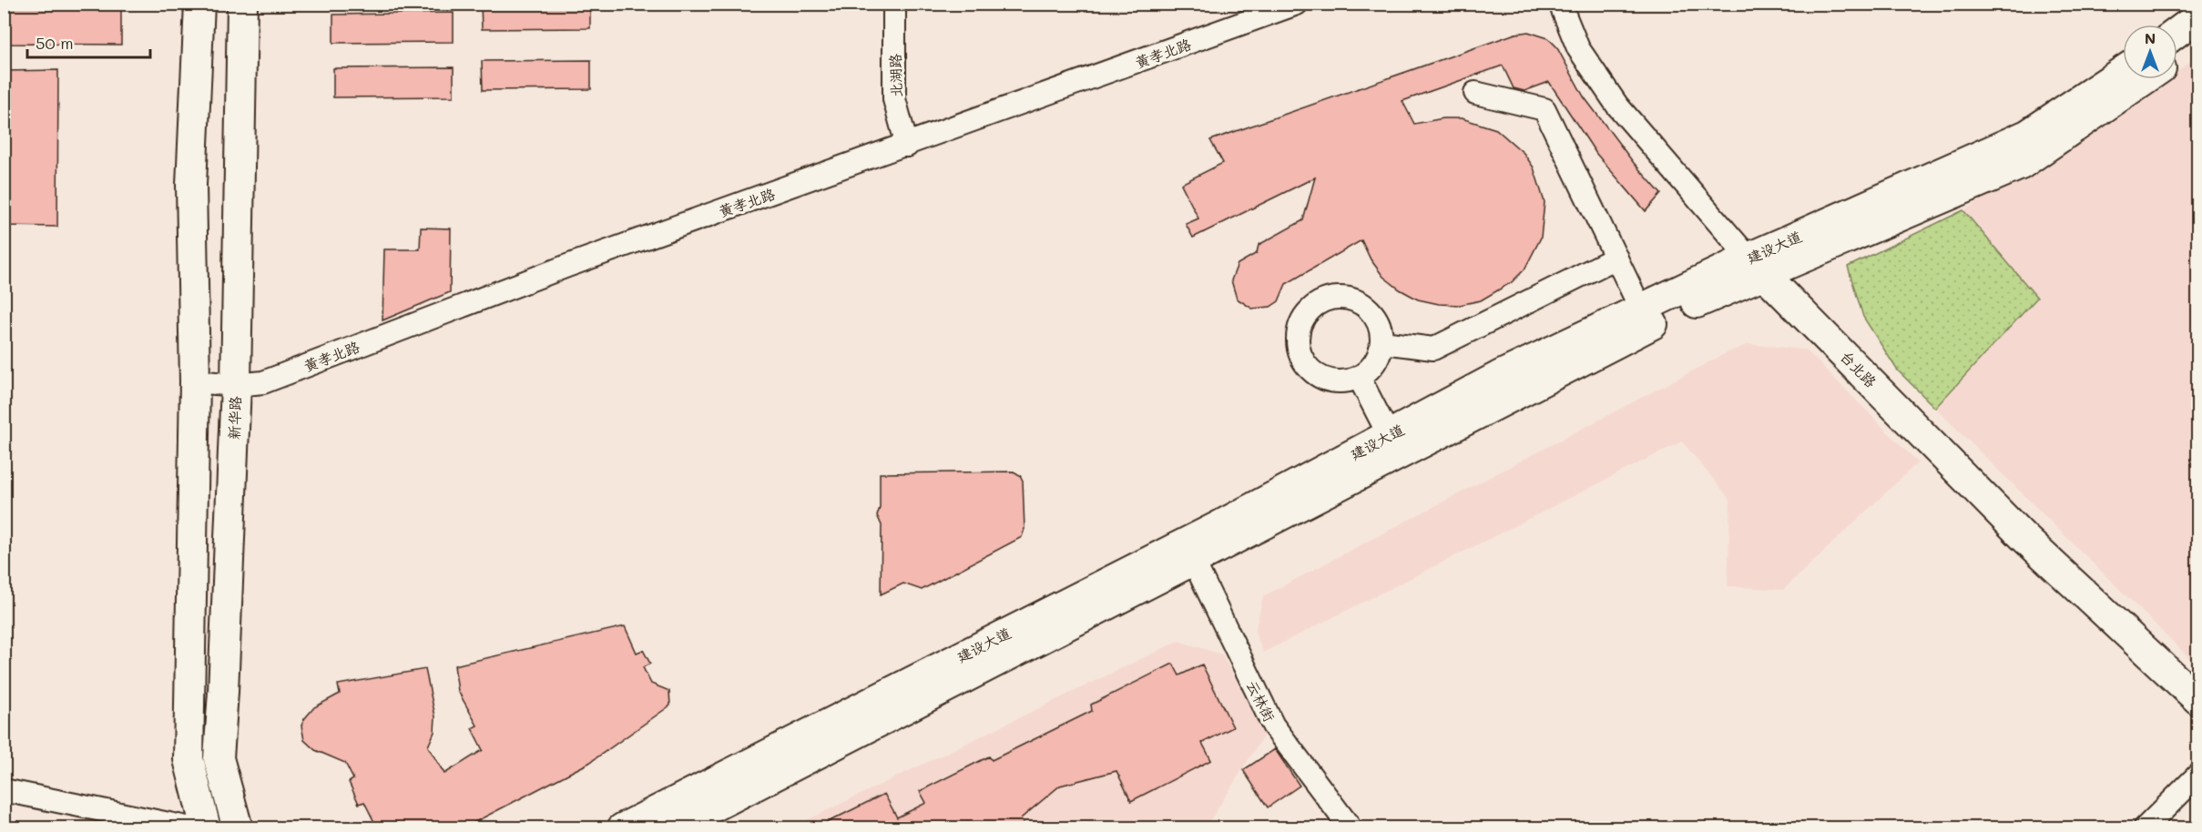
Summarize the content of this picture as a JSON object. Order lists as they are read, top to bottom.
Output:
{
  "streets": {
    "main road": ["建设大道", "台北路", "新华路"],
    "street": ["黄孝北路", "北湖路", "云林街"]
  },
  "crossings": [
    ["黄孝北路", "北湖路"],
    ["黄孝北路", "新华路"],
    ["建设大道", "台北路"],
    ["建设大道", "云林街"]
  ],
  "scale_bar": "50 m",
  "north": "top"
}
